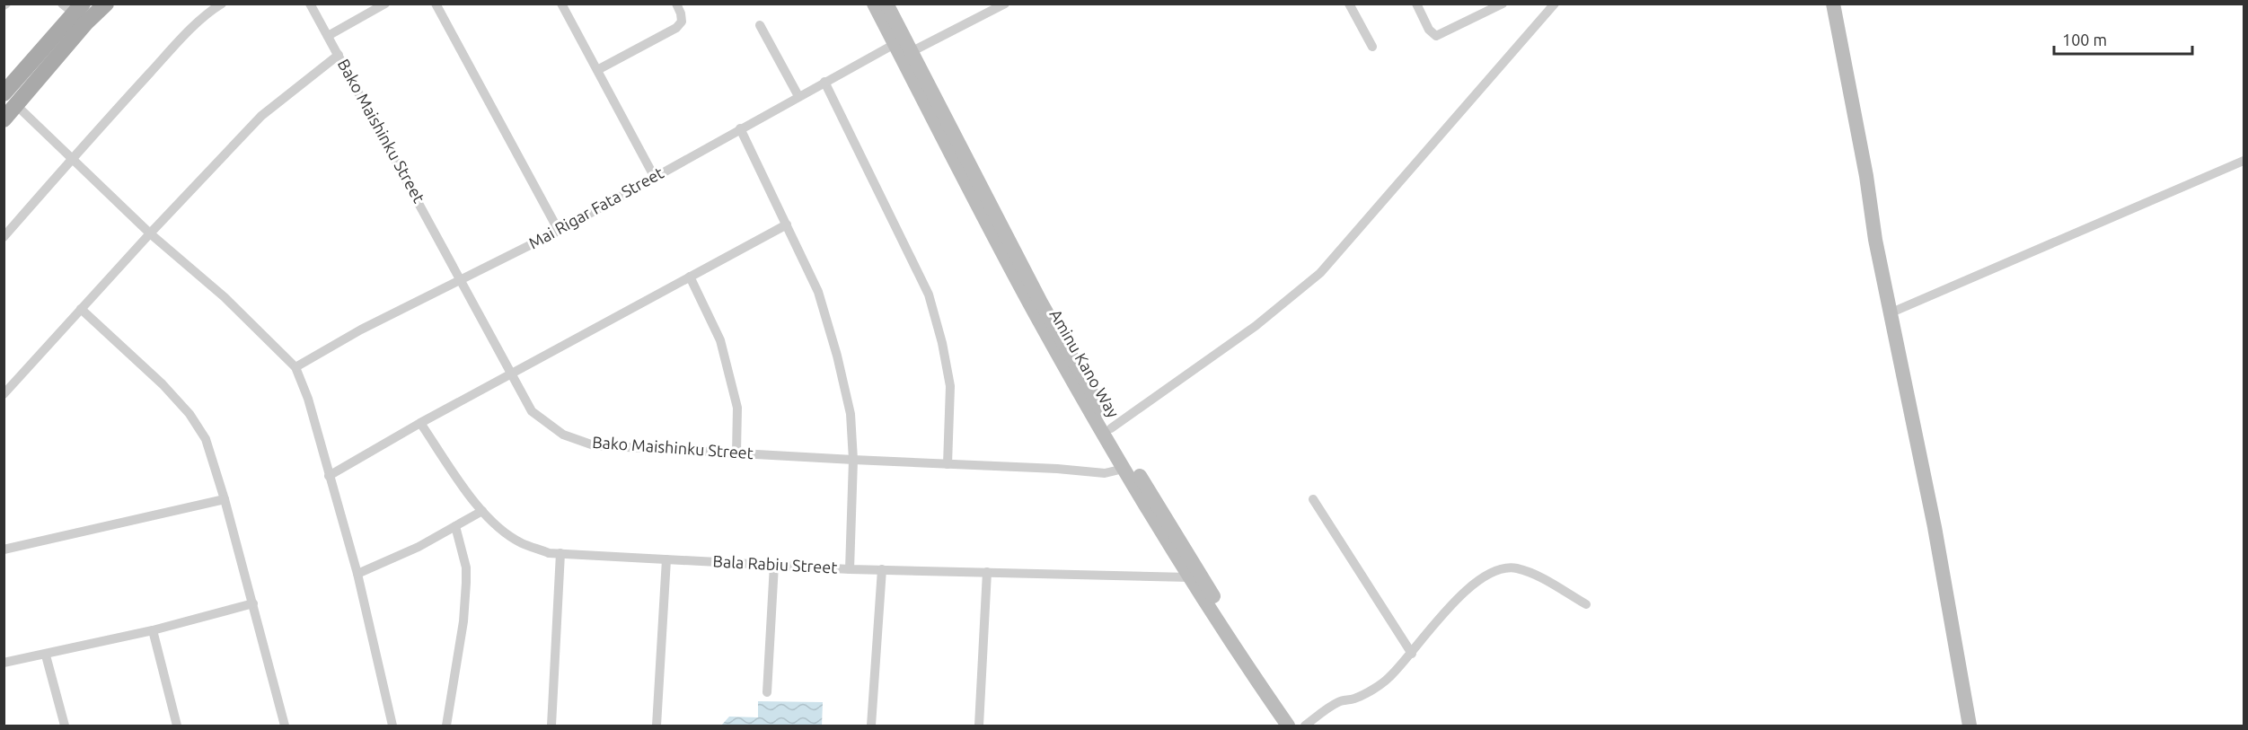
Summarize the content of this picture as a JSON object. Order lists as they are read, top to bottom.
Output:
{
  "streets": {
    "main road": ["Aminu Kano Way"],
    "street": ["Bako Maishinku Street", "Mai Rigar Fata Street", "Bala Rabiu Street"]
  },
  "crossings": [
    ["Bako Maishinku Street", "Mai Rigar Fata Street"],
    ["Bako Maishinku Street", "Aminu Kano Way"],
    ["Mai Rigar Fata Street", "Aminu Kano Way"],
    ["Aminu Kano Way", "Bala Rabiu Street"]
  ],
  "scale_bar": "100 m"
}
